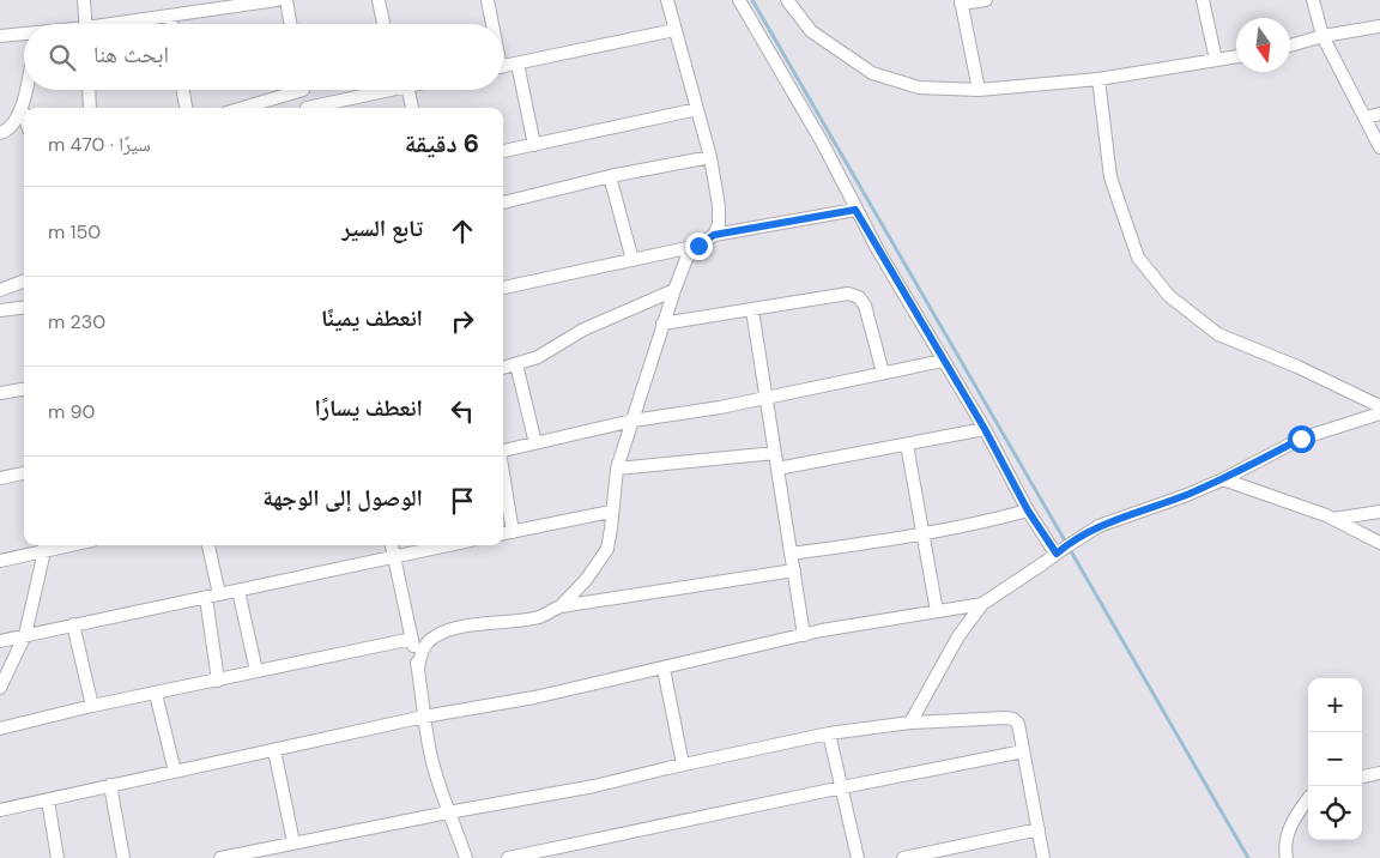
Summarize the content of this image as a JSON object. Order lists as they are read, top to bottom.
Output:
{
  "north": "bottom",
  "page": {
    "search": "ابحث هنا",
    "heading": ["6 دقيقة", "سيرًا · 470 m"],
    "list": [
      ["تابع السير", "150 m"],
      ["انعطف يمينًا", "230 m"],
      ["انعطف يسارًا", "90 m"],
      "الوصول إلى الوجهة"
    ],
    "map_buttons": ["+", "−"]
  }
}
